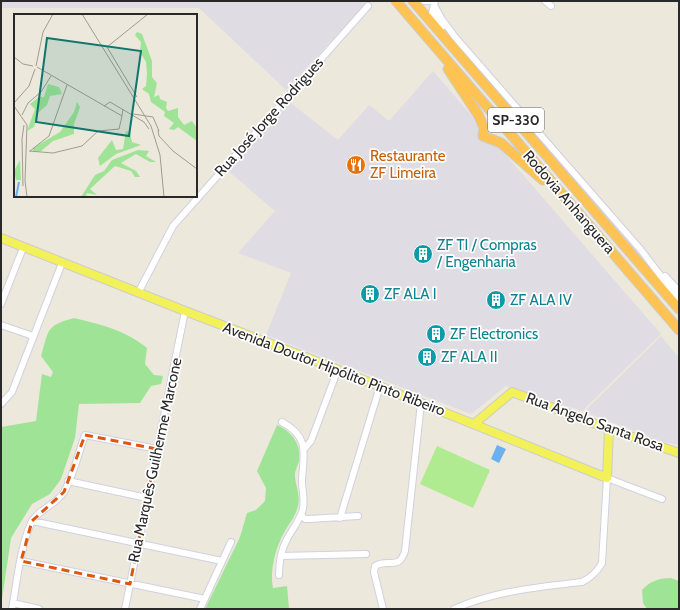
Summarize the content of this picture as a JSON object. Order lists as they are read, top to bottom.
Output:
{
  "streets": {
    "highway": ["SP-330", "Rodovia Anhanguera"],
    "main road": ["Avenida Doutor Hipólito Pinto Ribeiro", "Rua Ângelo Santa Rosa"],
    "street": ["Rua José Jorge Rodrigues", "Rua Marquês Guilherme Marcone"]
  },
  "crossings": [
    ["Rua José Jorge Rodrigues", "Avenida Doutor Hipólito Pinto Ribeiro"],
    ["Avenida Doutor Hipólito Pinto Ribeiro", "Rua Ângelo Santa Rosa"],
    ["Avenida Doutor Hipólito Pinto Ribeiro", "Rua Marquês Guilherme Marcone"]
  ],
  "places": {
    "restaurant": ["Restaurante ZF Limeira"],
    "building": [
      "ZF TI / Compras / Engenharia",
      "ZF ALA I",
      "ZF ALA IV",
      "ZF Electronics",
      "ZF ALA II"
    ]
  }
}
